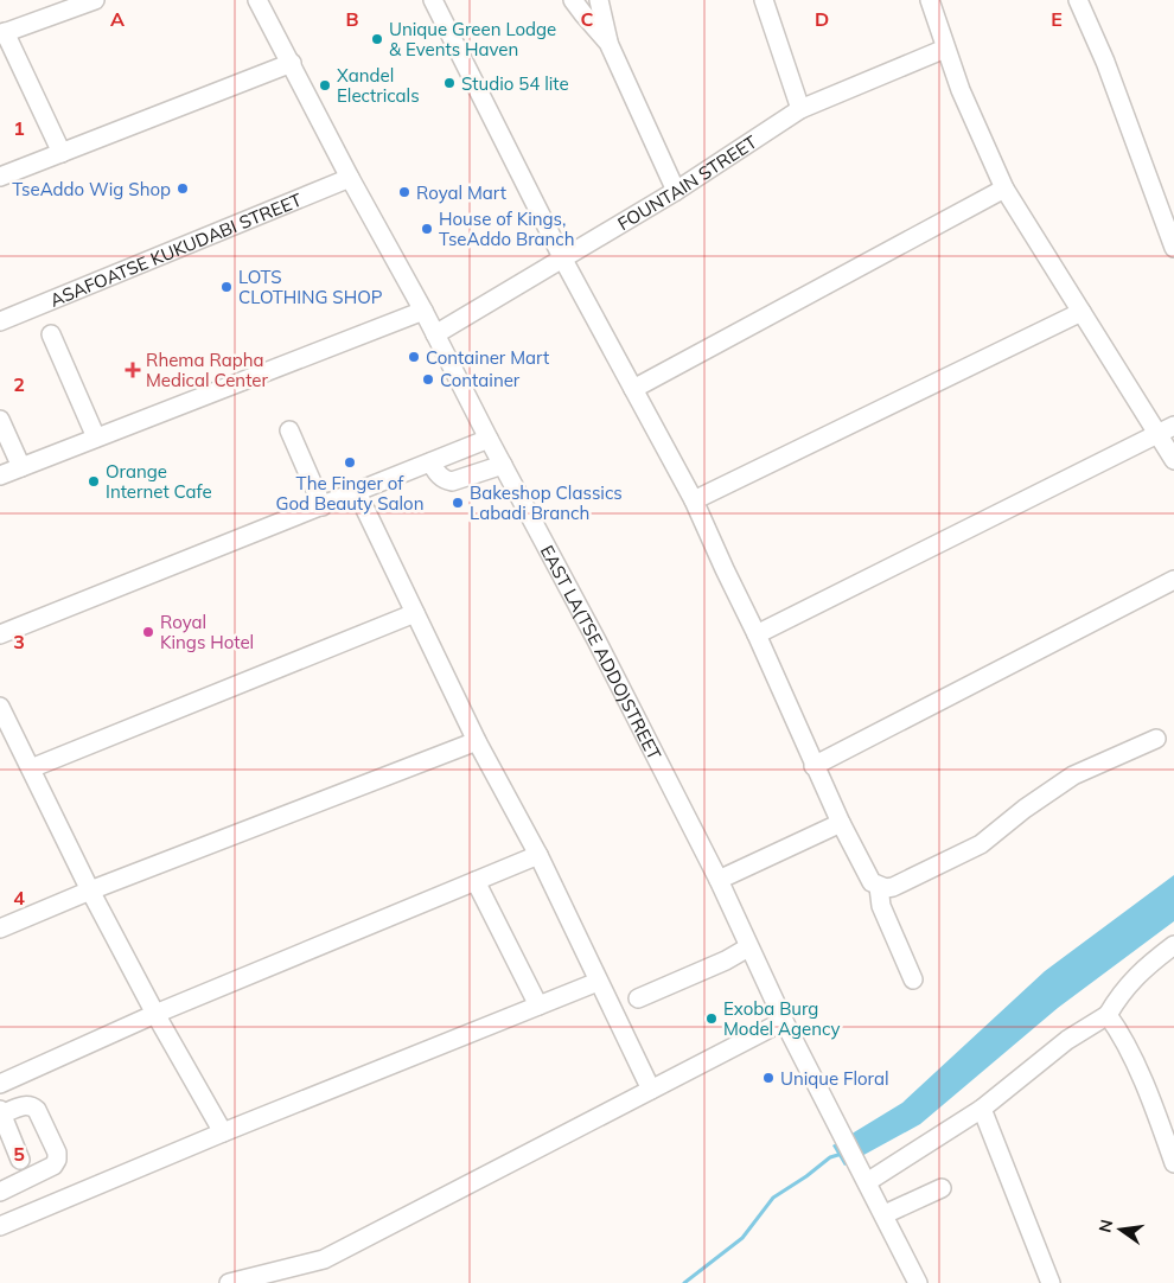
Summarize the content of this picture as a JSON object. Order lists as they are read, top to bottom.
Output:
{
  "streets": {
    "street": ["FOUNTAIN STREET", "ASAFOATSE KUKUDABI STREET", "EAST LA(TSE ADDO)STREET"]
  },
  "crossings": [
    ["FOUNTAIN STREET", "EAST LA(TSE ADDO)STREET"],
    ["ASAFOATSE KUKUDABI STREET", "EAST LA(TSE ADDO)STREET"]
  ],
  "places": {
    "other": [
      "Unique Green Lodge & Events Haven",
      "Studio 54 lite",
      "Xandel Electricals",
      "TseAddo Wig Shop",
      "Royal Mart",
      "House of Kings, TseAddo Branch",
      "LOTS CLOTHING SHOP",
      "Container Mart",
      "Container",
      "The Finger of God Beauty Salon",
      "Orange Internet Cafe",
      "Bakeshop Classics Labadi Branch",
      "Royal Kings Hotel",
      "Exoba Burg Model Agency",
      "Unique Floral"
    ],
    "health": ["Rhema Rapha Medical Center"]
  },
  "north": "left",
  "grid": {
    "columns": [
      "A",
      "B",
      "C",
      "D",
      "E"
    ],
    "rows": [
      "1",
      "2",
      "3",
      "4",
      "5"
    ]
  }
}
